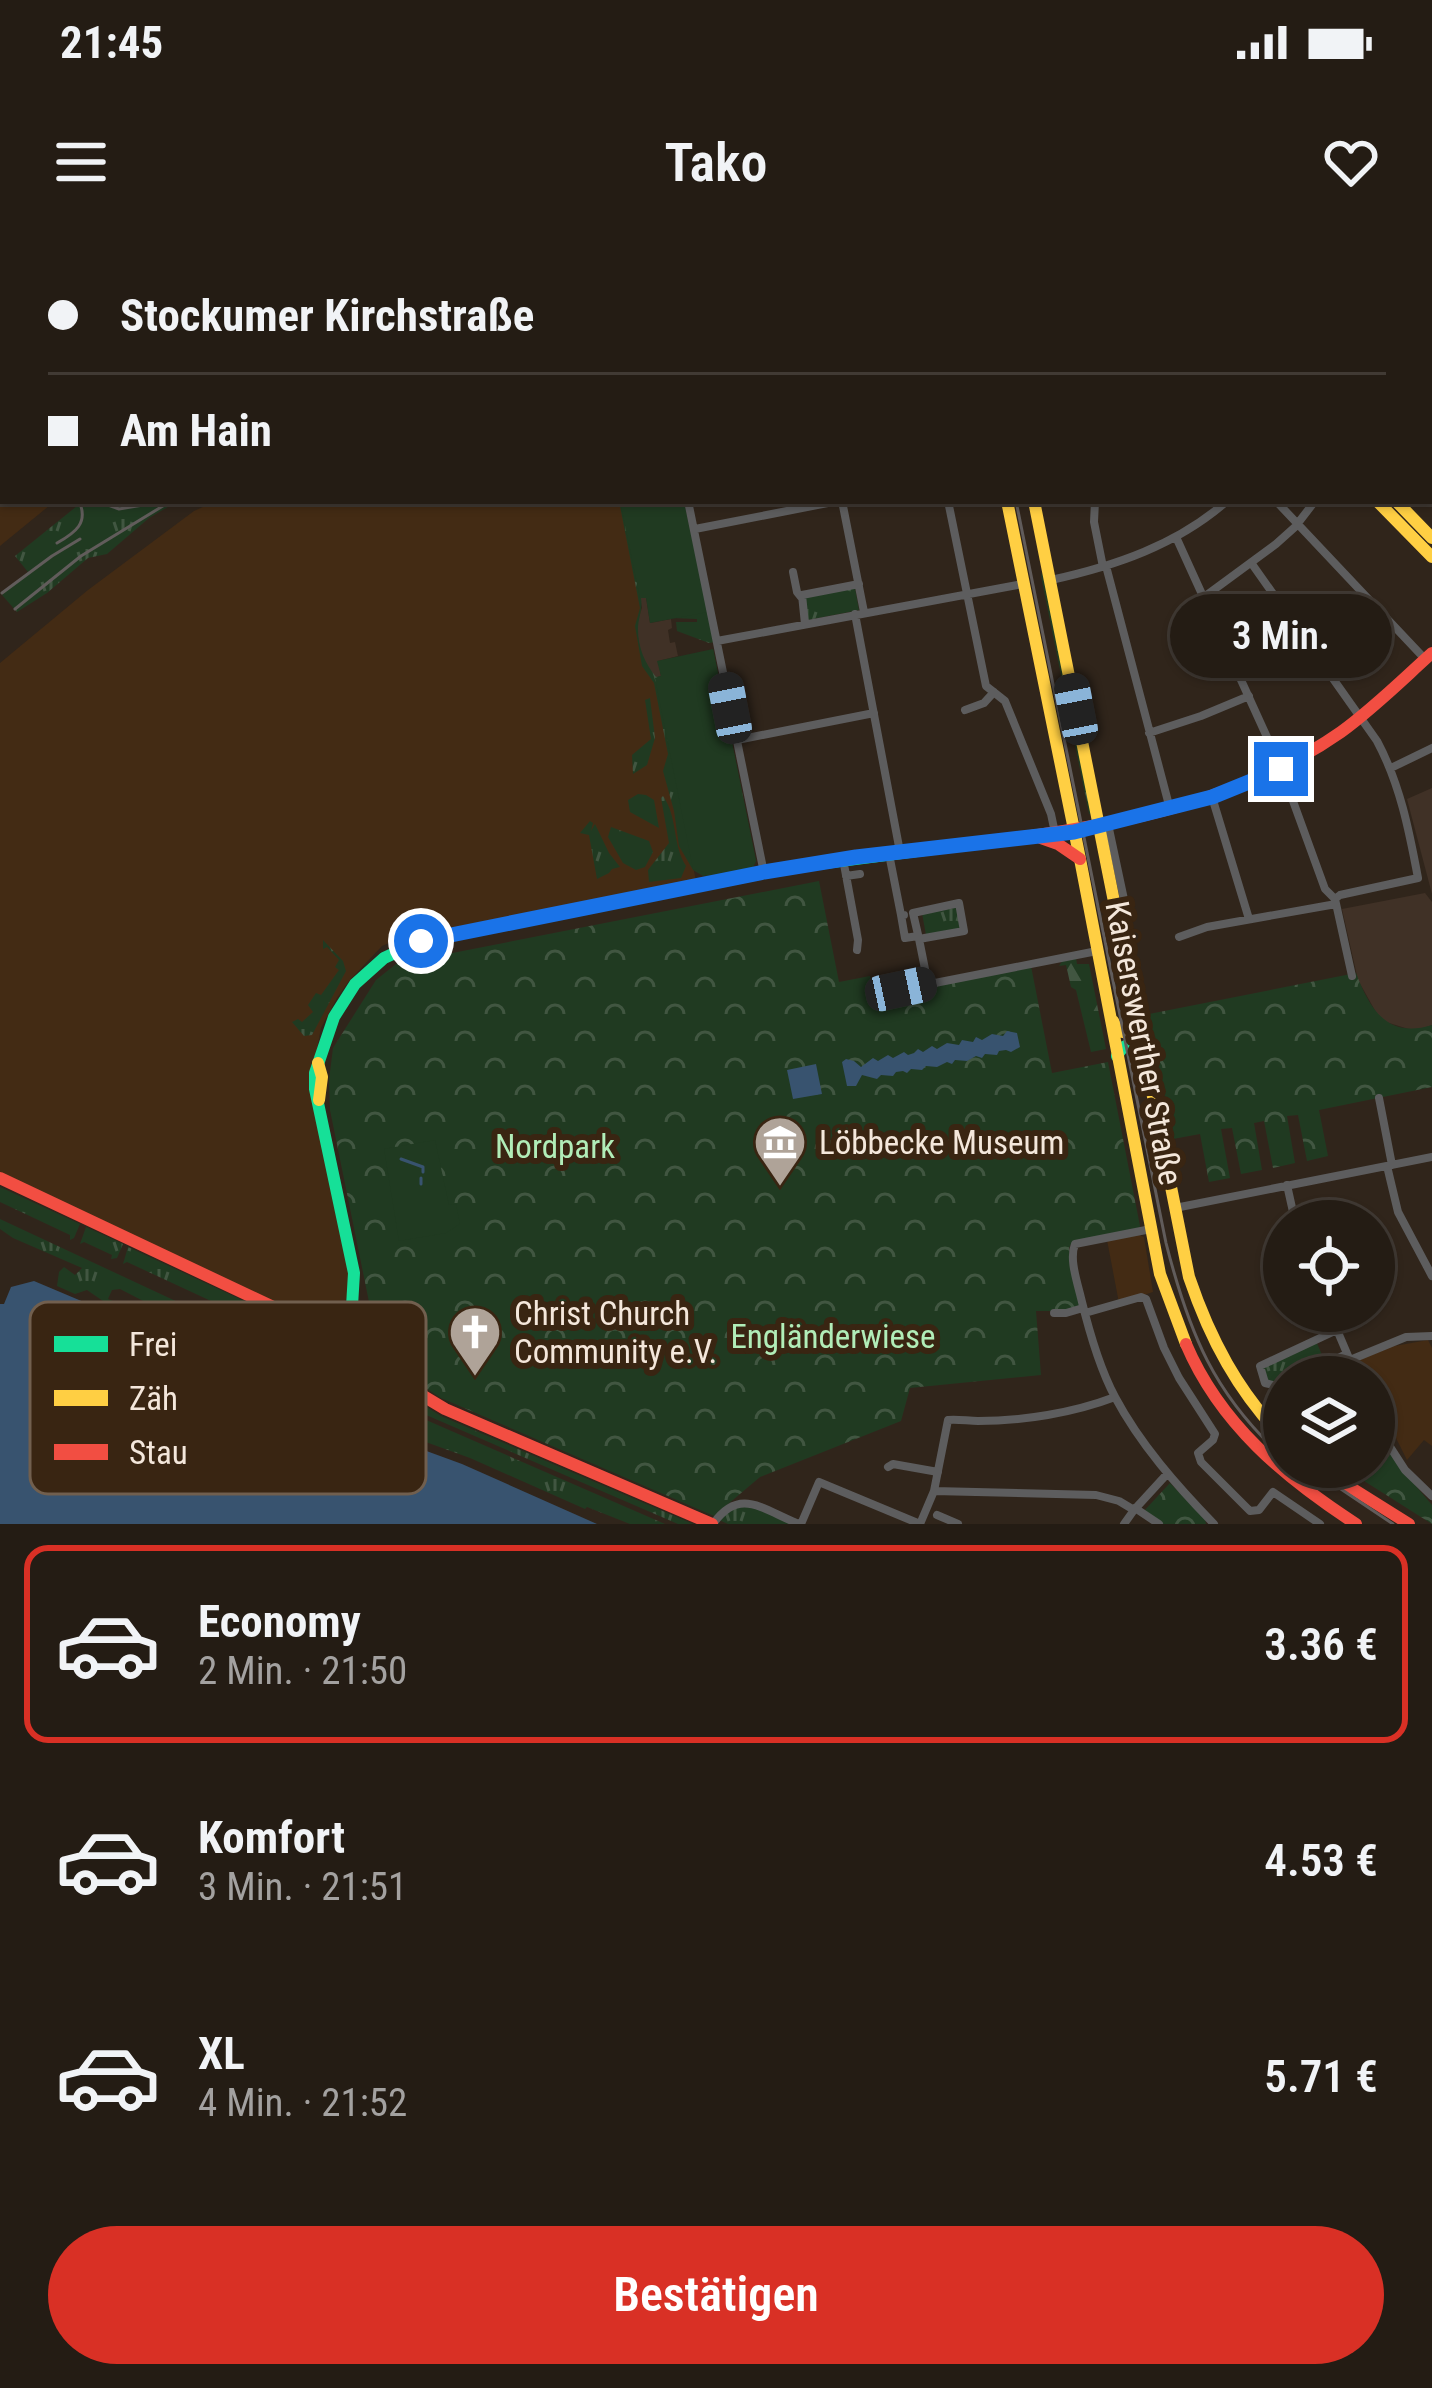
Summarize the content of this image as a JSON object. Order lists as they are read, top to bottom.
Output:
{
  "streets": {
    "main road": ["Kaiserswerther Straße"]
  },
  "parks": ["Nordpark", "Engländerwiese"],
  "places": {
    "museum": ["Löbbecke Museum"],
    "church": ["Christ Church Community e.V."]
  },
  "legend": ["Frei", "Zäh", "Stau"],
  "page": {
    "status": "21:45",
    "header": "Tako",
    "banner": ["Stockumer Kirchstraße", "Am Hain"],
    "bubble": "3 Min.",
    "list": [
      {
        "name": "Economy",
        "note": "2 Min. · 21:50",
        "value": "3.36 €"
      },
      {
        "name": "Komfort",
        "note": "3 Min. · 21:51",
        "value": "4.53 €"
      },
      {
        "name": "XL",
        "note": "4 Min. · 21:52",
        "value": "5.71 €"
      }
    ],
    "buttons": "Bestätigen"
  }
}
